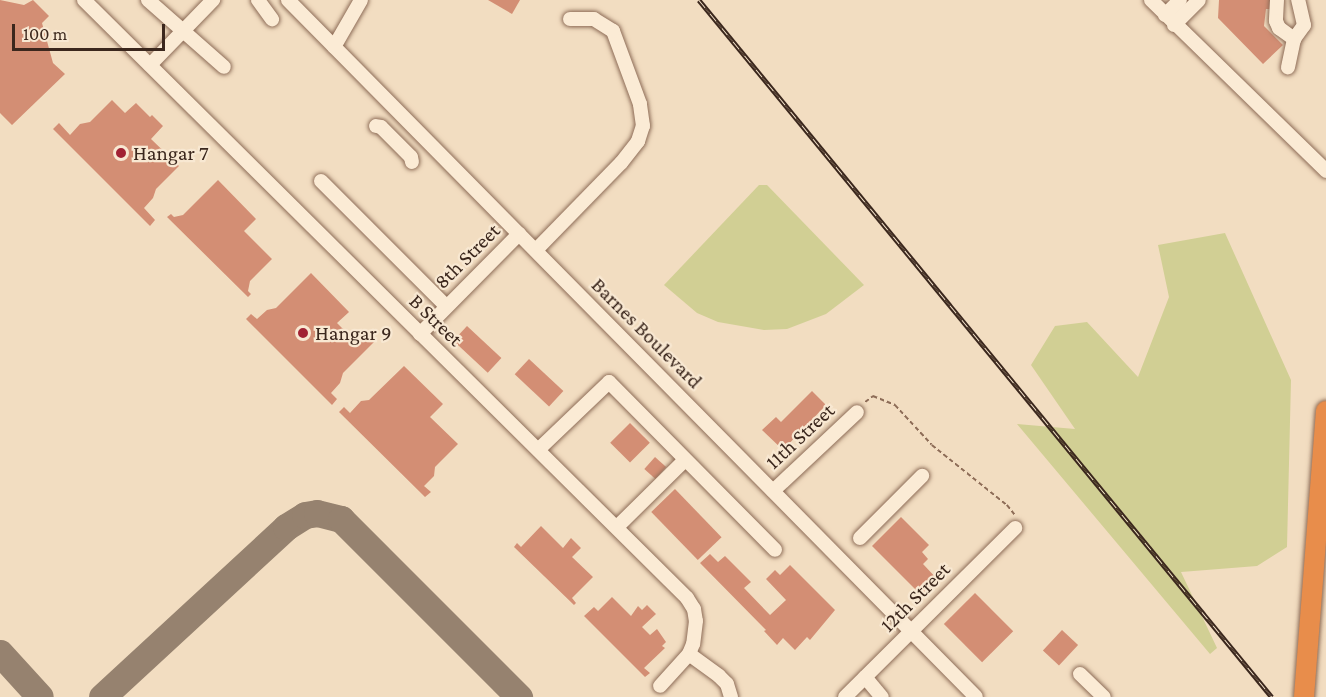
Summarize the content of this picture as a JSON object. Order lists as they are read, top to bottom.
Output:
{
  "streets": {
    "street": [
      "8th Street",
      "B Street",
      "Barnes Boulevard",
      "11th Street",
      "12th Street"
    ]
  },
  "crossings": [
    ["8th Street", "B Street"],
    ["8th Street", "Barnes Boulevard"],
    ["Barnes Boulevard", "11th Street"],
    ["Barnes Boulevard", "12th Street"]
  ],
  "places": ["Hangar 7", "Hangar 9"],
  "scale_bar": "100 m"
}
